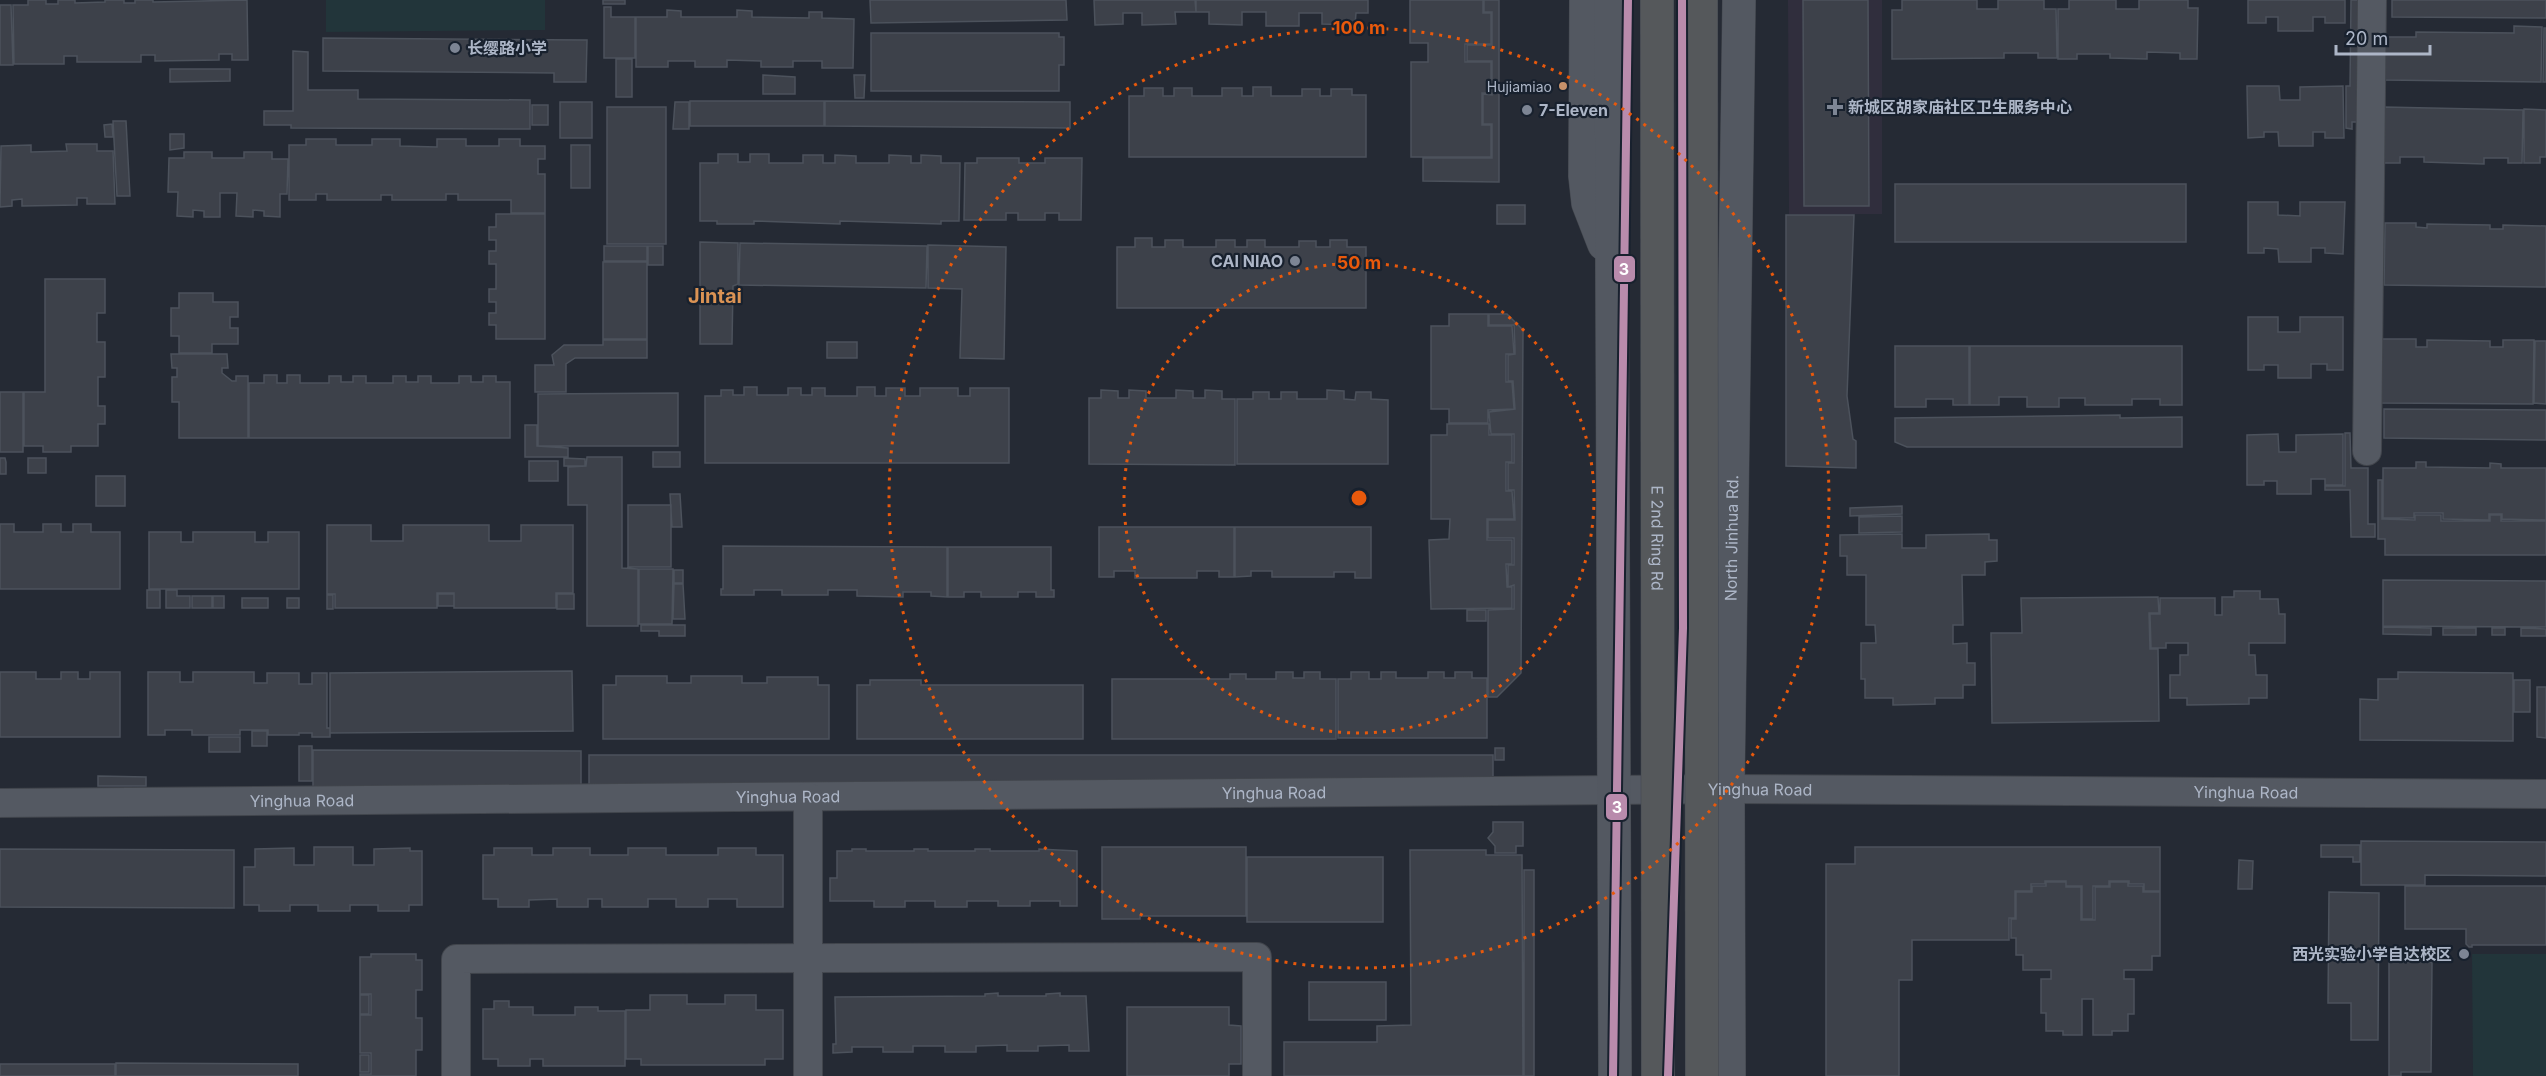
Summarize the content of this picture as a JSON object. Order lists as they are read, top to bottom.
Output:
{
  "streets": {
    "highway": ["E 2nd Ring Rd"],
    "main road": ["North Jinhua Rd."],
    "street": ["Yinghua Road"]
  },
  "crossings": [
    ["North Jinhua Rd.", "Yinghua Road"]
  ],
  "districts": ["Jintai"],
  "places": {
    "other": [
      "长缨路小学",
      "Hujiamiao",
      "7-Eleven",
      "CAI NIAO",
      "西光实验小学自达校区"
    ],
    "health": ["新城区胡家庙社区卫生服务中心"]
  },
  "lines": ["transit line 3"],
  "scale_bar": "20 m",
  "rings": ["100 m", "50 m"]
}
